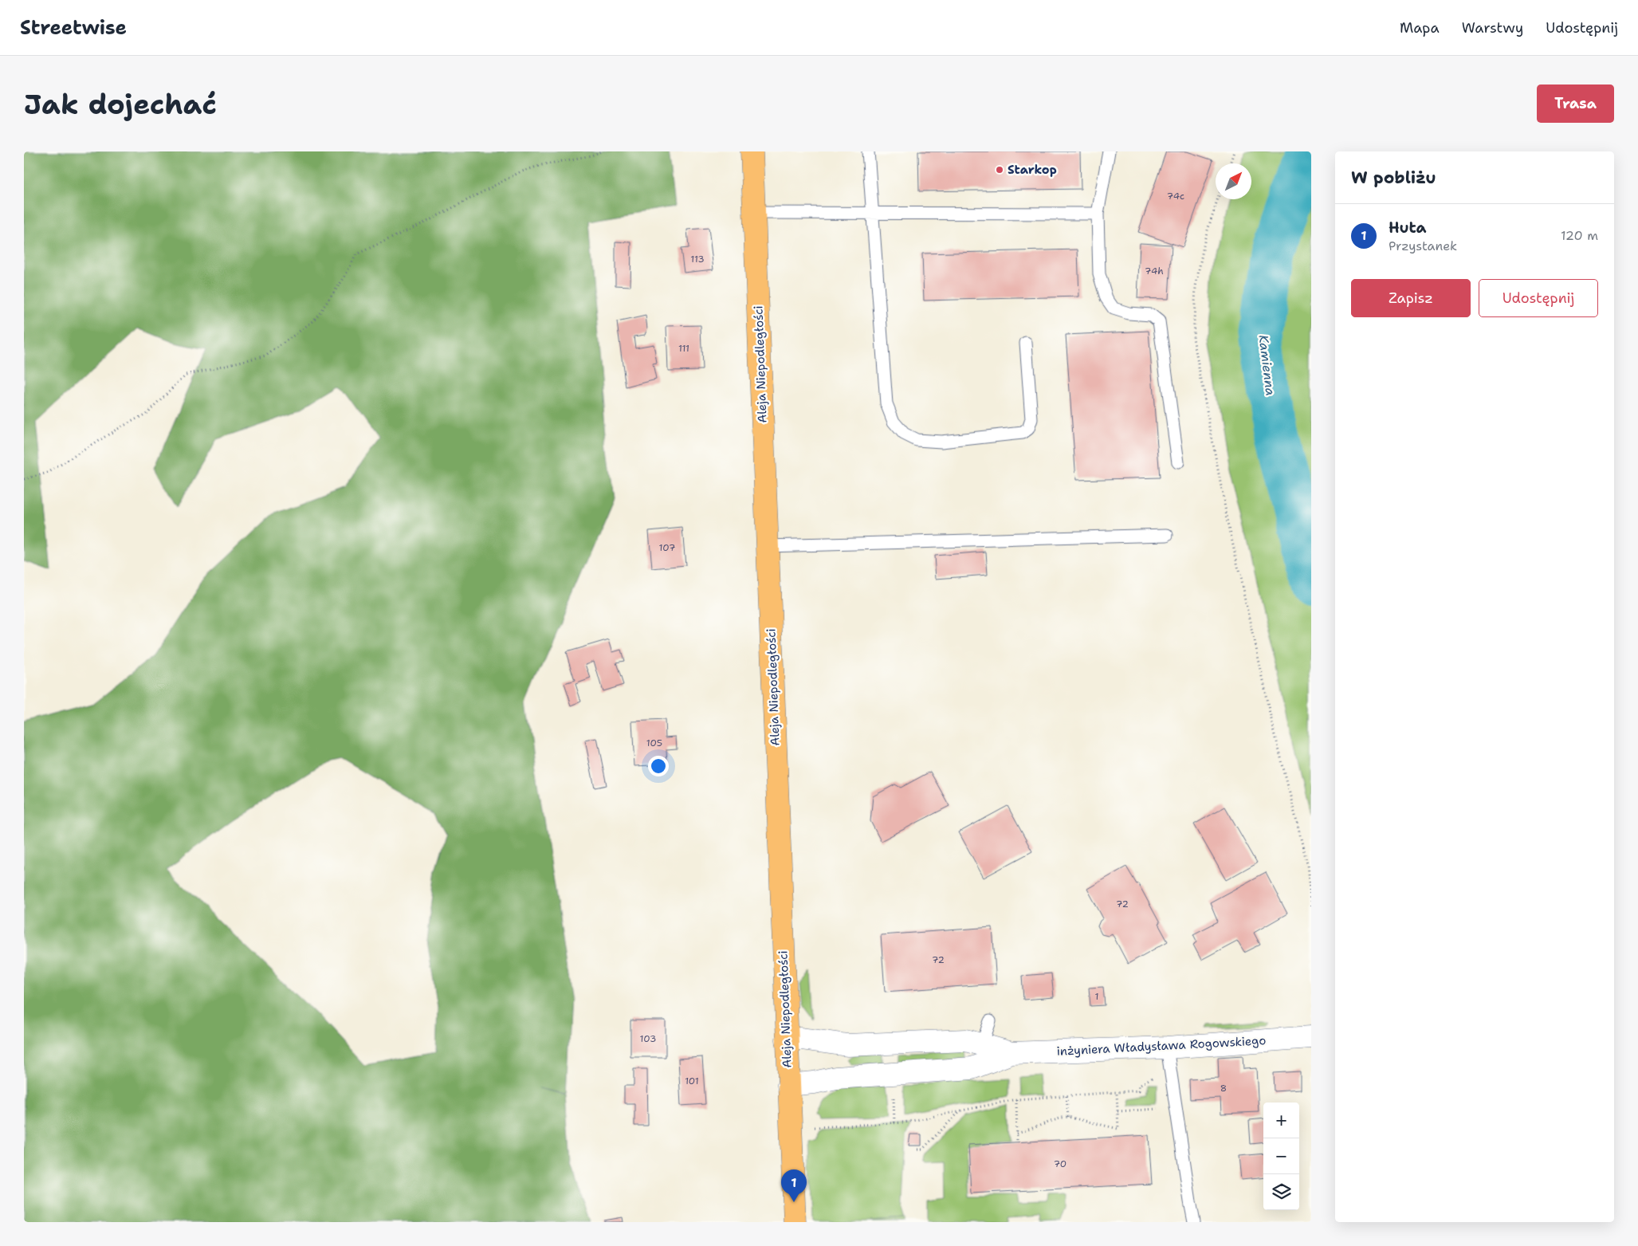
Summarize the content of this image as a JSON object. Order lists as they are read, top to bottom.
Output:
{
  "streets": {
    "main road": ["Aleja Niepodległości"],
    "street": ["inżyniera Władysława Rogowskiego"]
  },
  "crossings": [
    ["Aleja Niepodległości", "inżyniera Władysława Rogowskiego"]
  ],
  "water": ["Kamienna"],
  "places": ["Starkop"],
  "house_numbers": [
    "74c",
    "113",
    "74h",
    "111",
    "107",
    "105",
    "72",
    "72",
    "1",
    "103",
    "101",
    "8",
    "70"
  ],
  "north": "top right",
  "page": {
    "header": "Streetwise",
    "nav": ["Mapa", "Warstwy", "Udostępnij"],
    "buttons": [
      "Trasa",
      ["Zapisz", "Udostępnij"]
    ],
    "title": "Jak dojechać",
    "heading": "W pobliżu",
    "list": [
      {
        "mark": "1",
        "name": "Huta",
        "note": "Przystanek",
        "value": "120 m"
      }
    ],
    "map_buttons": ["+", "−"],
    "pins": "1"
  }
}
